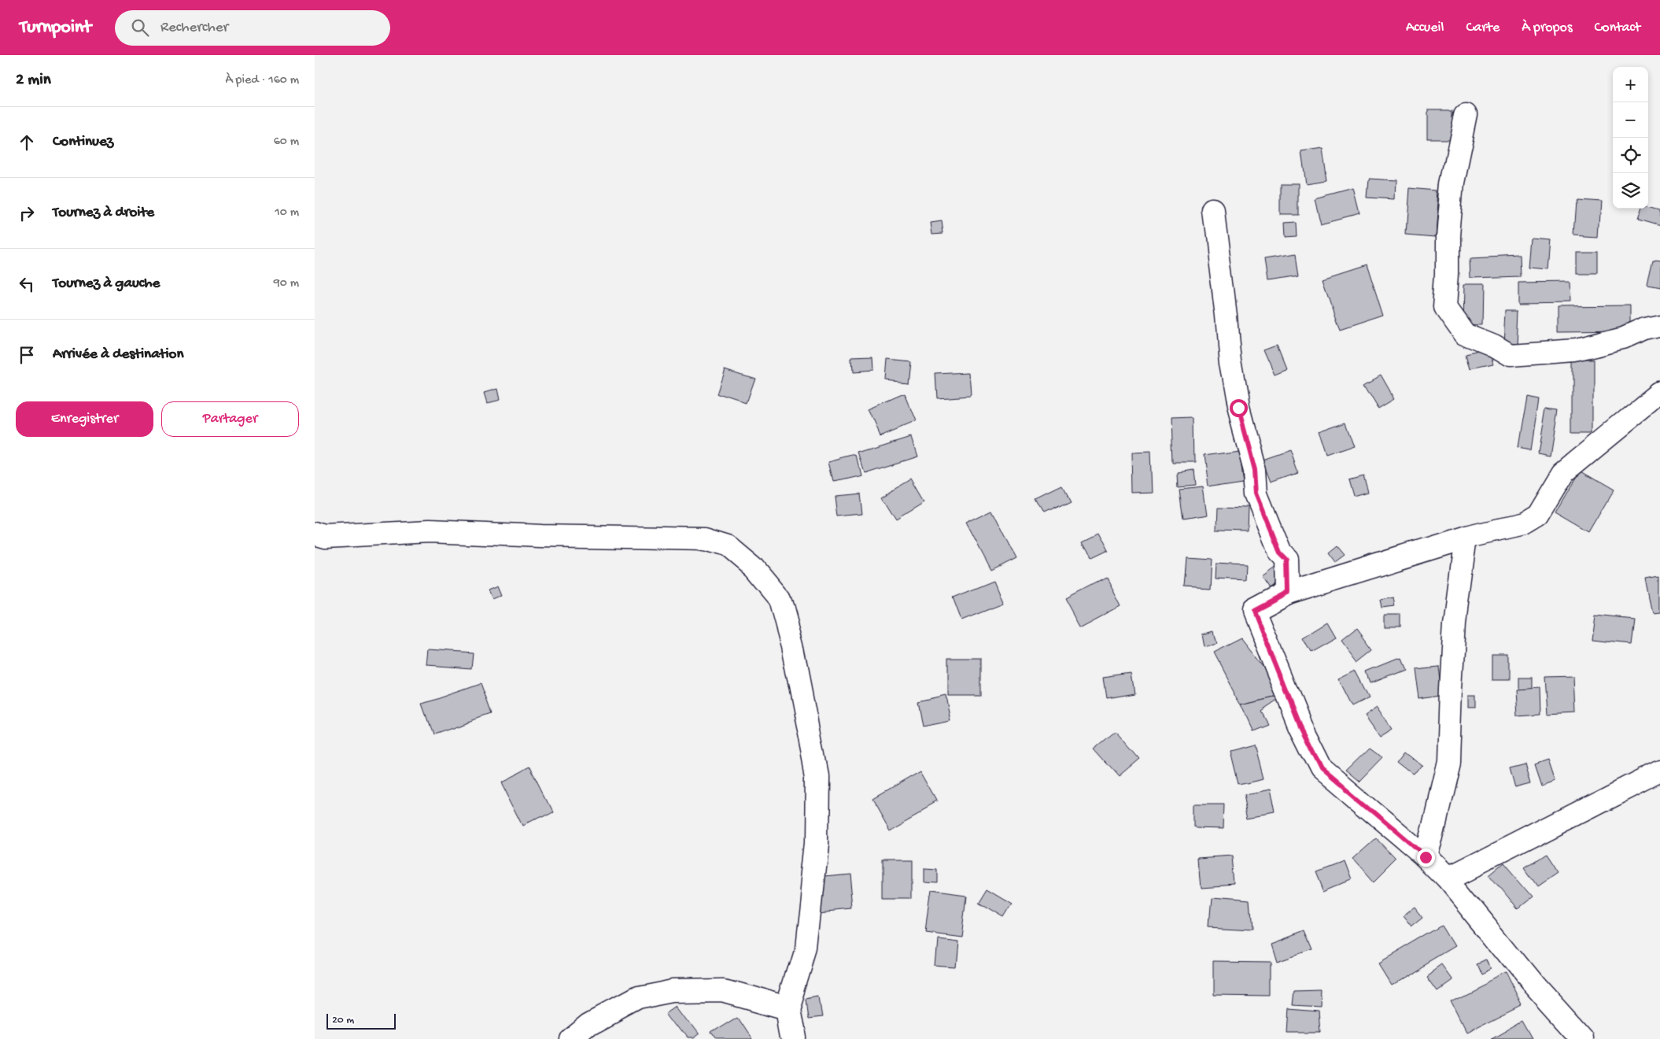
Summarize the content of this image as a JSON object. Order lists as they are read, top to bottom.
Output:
{
  "scale_bar": "20 m",
  "page": {
    "header": "Turnpoint",
    "search": "Rechercher",
    "nav": [
      "Accueil",
      "Carte",
      "À propos",
      "Contact"
    ],
    "heading": ["2 min", "À pied · 160 m"],
    "map_buttons": ["+", "−"],
    "list": [
      ["Continuez", "60 m"],
      ["Tournez à droite", "10 m"],
      ["Tournez à gauche", "90 m"],
      "Arrivée à destination"
    ],
    "buttons": ["Enregistrer", "Partager"],
    "scale": "20 m"
  }
}
